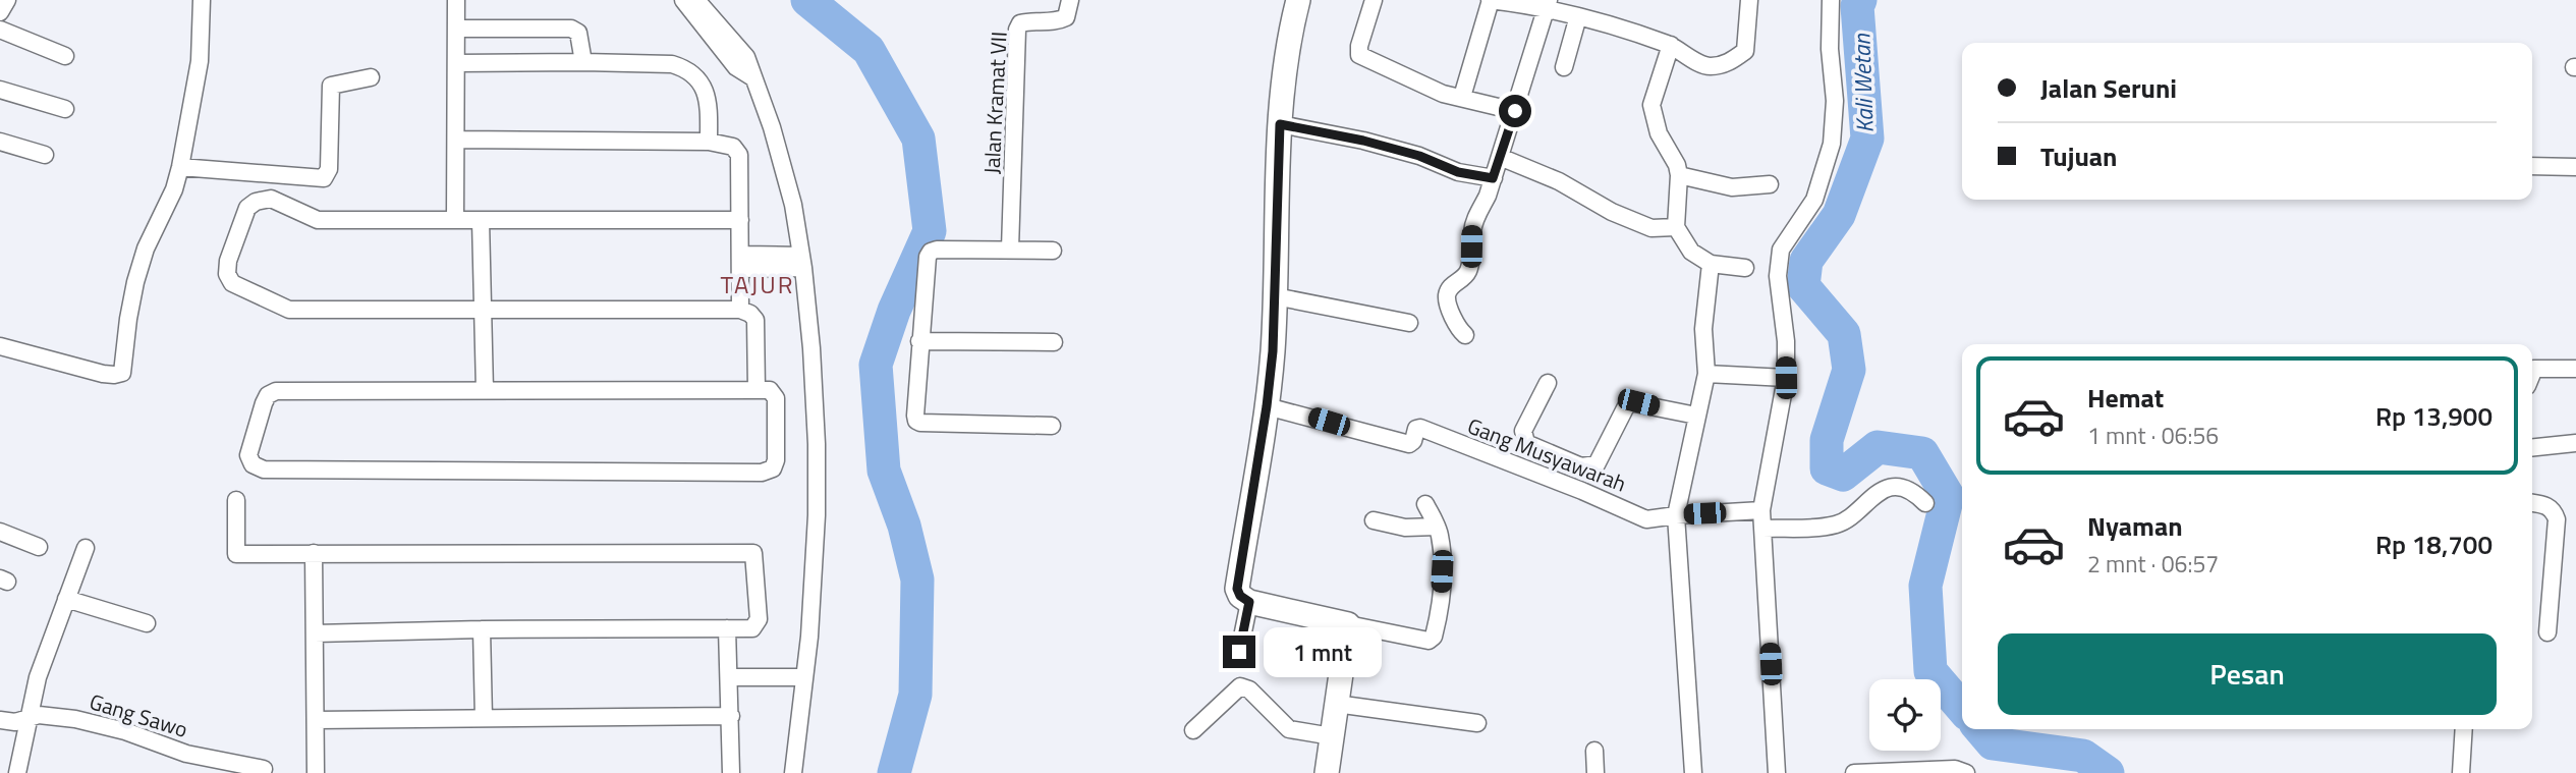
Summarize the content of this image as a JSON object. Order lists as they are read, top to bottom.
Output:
{
  "streets": {
    "street": ["Jalan Kramat VII", "Gang Musyawarah", "Gang Sawo"]
  },
  "districts": ["TAJUR"],
  "water": ["Kali Wetan"],
  "page": {
    "banner": ["Jalan Seruni", "Tujuan"],
    "list": [
      {
        "name": "Hemat",
        "note": "1 mnt · 06:56",
        "value": "Rp 13,900"
      },
      {
        "name": "Nyaman",
        "note": "2 mnt · 06:57",
        "value": "Rp 18,700"
      }
    ],
    "buttons": "Pesan",
    "bubble": "1 mnt"
  }
}
